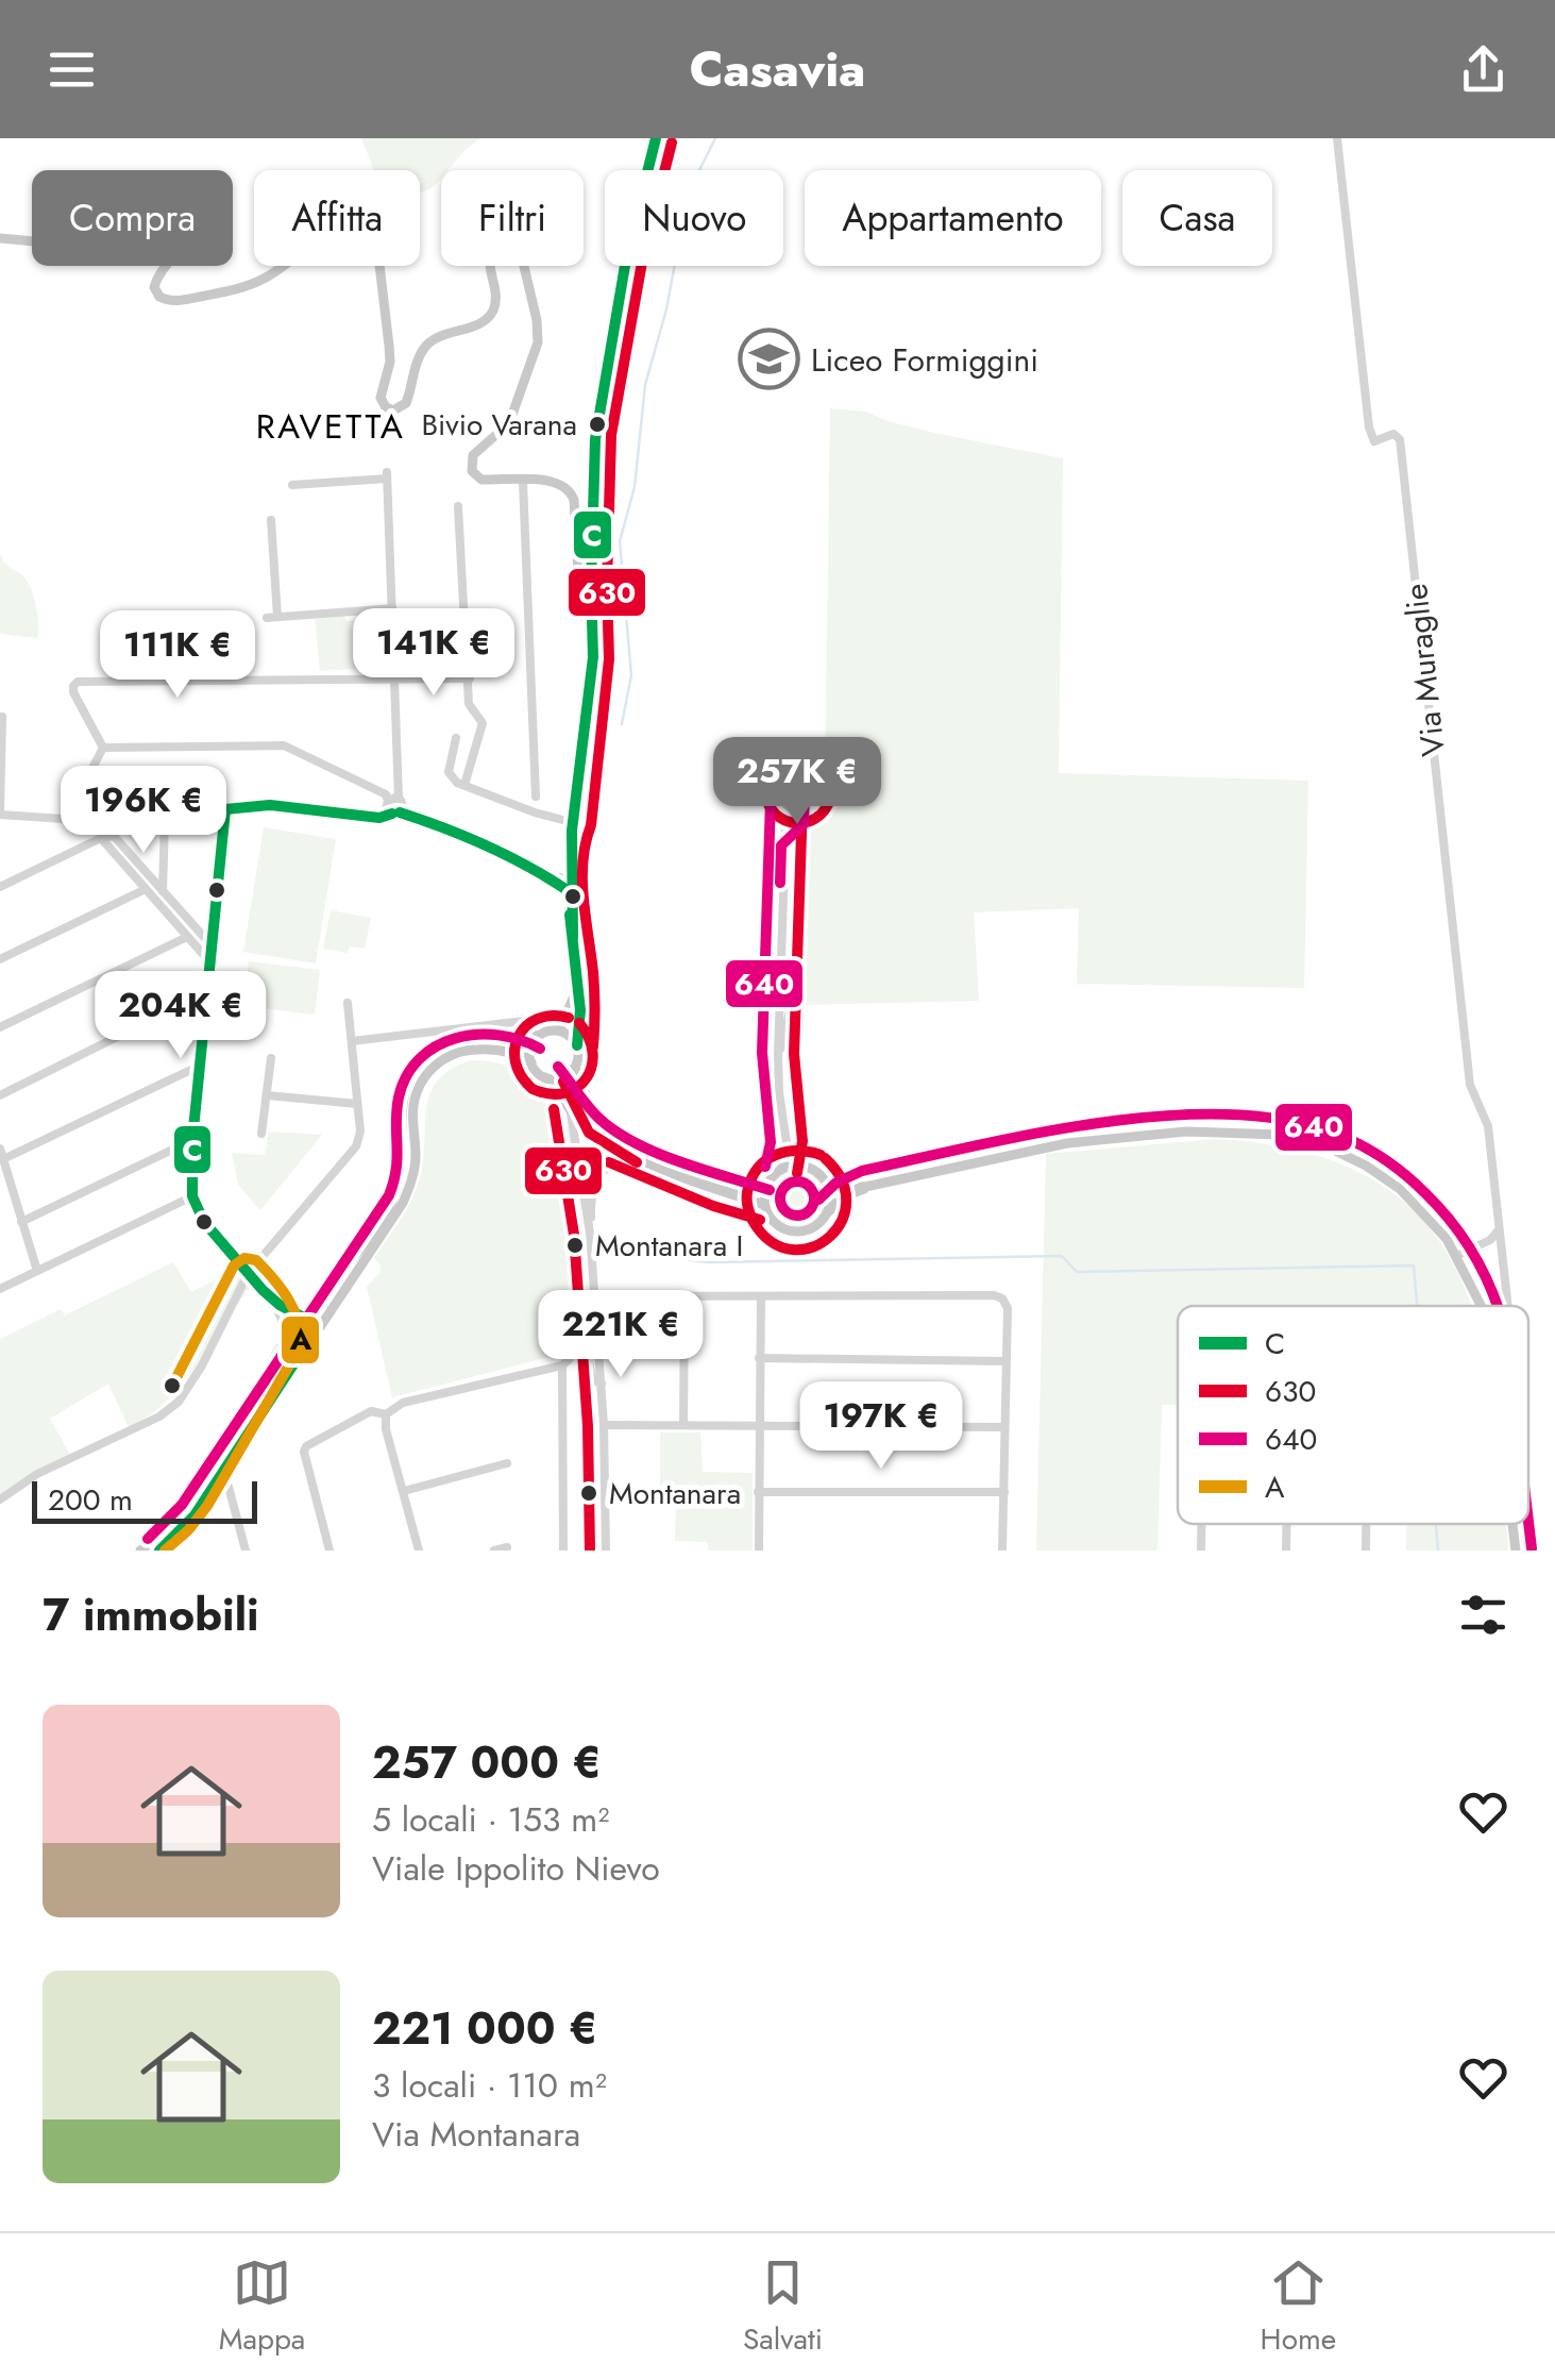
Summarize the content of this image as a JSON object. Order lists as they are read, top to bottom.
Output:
{
  "streets": {
    "street": ["Via Muraglie"]
  },
  "districts": ["RAVETTA"],
  "places": {
    "school or university": ["Liceo Formiggini"],
    "other": ["Bivio Varana", "Montanara I", "Montanara"]
  },
  "lines": [
    "transit line C",
    "transit line 630",
    "transit line 640",
    "transit line A"
  ],
  "legend": [
    "C",
    "630",
    "640",
    "A"
  ],
  "scale_bar": "200 m",
  "page": {
    "header": "Casavia",
    "chip": [
      "Compra",
      "Affitta",
      "Filtri",
      "Nuovo",
      "Appartamento",
      "Casa"
    ],
    "price": [
      "141K €",
      "111K €",
      "257K €",
      "196K €",
      "204K €",
      "221K €",
      "197K €"
    ],
    "scale": "200 m",
    "heading": "7 immobili",
    "list": [
      {
        "name": "257 000 €",
        "note": "5 locali · 153 m² · Viale Ippolito Nievo"
      },
      {
        "name": "221 000 €",
        "note": "3 locali · 110 m² · Via Montanara"
      }
    ],
    "tabs": ["Mappa", "Salvati", "Home"]
  }
}
